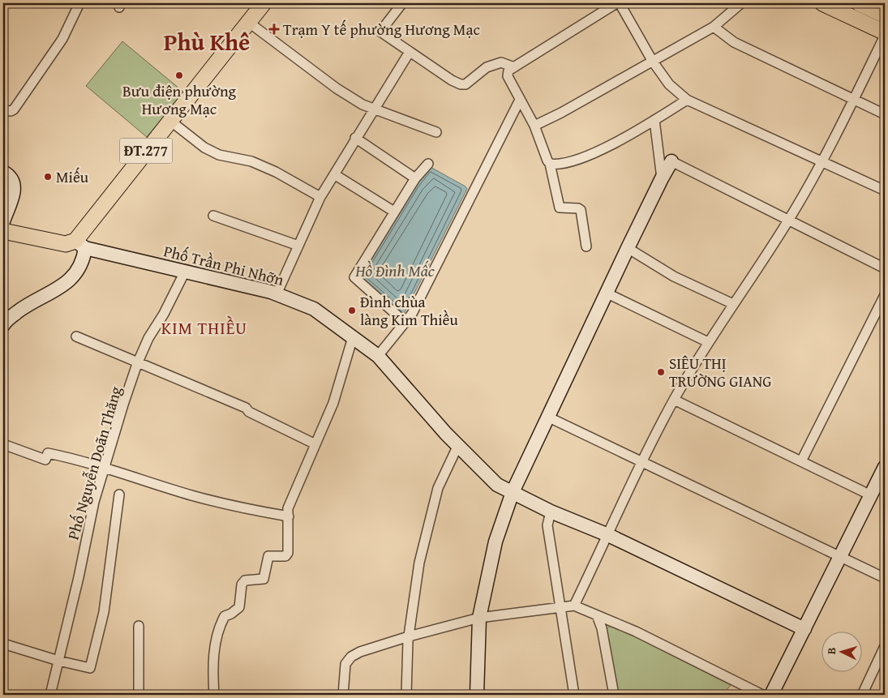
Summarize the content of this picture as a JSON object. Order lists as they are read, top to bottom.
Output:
{
  "streets": {
    "main road": ["ĐT.277"],
    "street": ["Phố Trần Phi Nhỡn", "Phố Nguyễn Doãn Thăng"]
  },
  "crossings": [
    ["ĐT.277", "Phố Trần Phi Nhỡn"],
    ["Phố Trần Phi Nhỡn", "Phố Nguyễn Doãn Thăng"]
  ],
  "districts": ["Phù Khê", "KIM THIỀU"],
  "water": ["Hồ Đình Mấc"],
  "places": {
    "health": ["Trạm Y tế phường Hương Mạc"],
    "other": [
      "Bưu điện phường Hương Mạc",
      "Miếu",
      "Đình chùa làng Kim Thiều",
      "SIÊU THỊ TRƯỜNG GIANG"
    ]
  },
  "north": "left"
}
